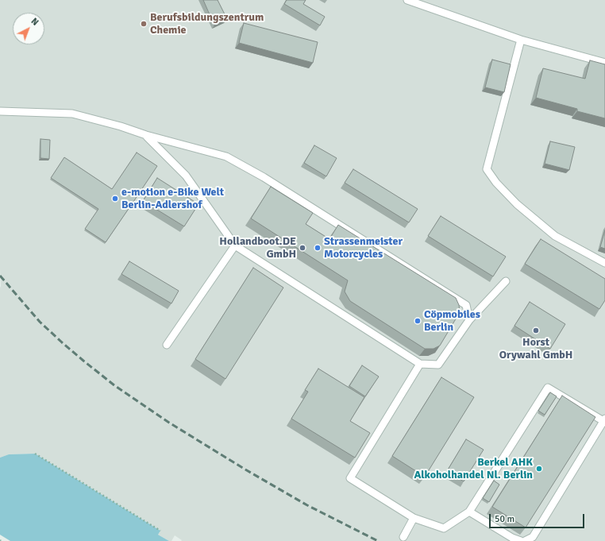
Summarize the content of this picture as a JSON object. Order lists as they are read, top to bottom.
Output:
{
  "places": [
    "Berufsbildungszentrum Chemie",
    "e-motion e-Bike Welt Berlin-Adlershof",
    "Hollandboot.DE GmbH",
    "Strassenmeister Motorcycles",
    "Cöpmobiles Berlin",
    "Horst Orywahl GmbH",
    "Berkel AHK Alkoholhandel Nl. Berlin"
  ],
  "scale_bar": "50 m",
  "north": "top right"
}
